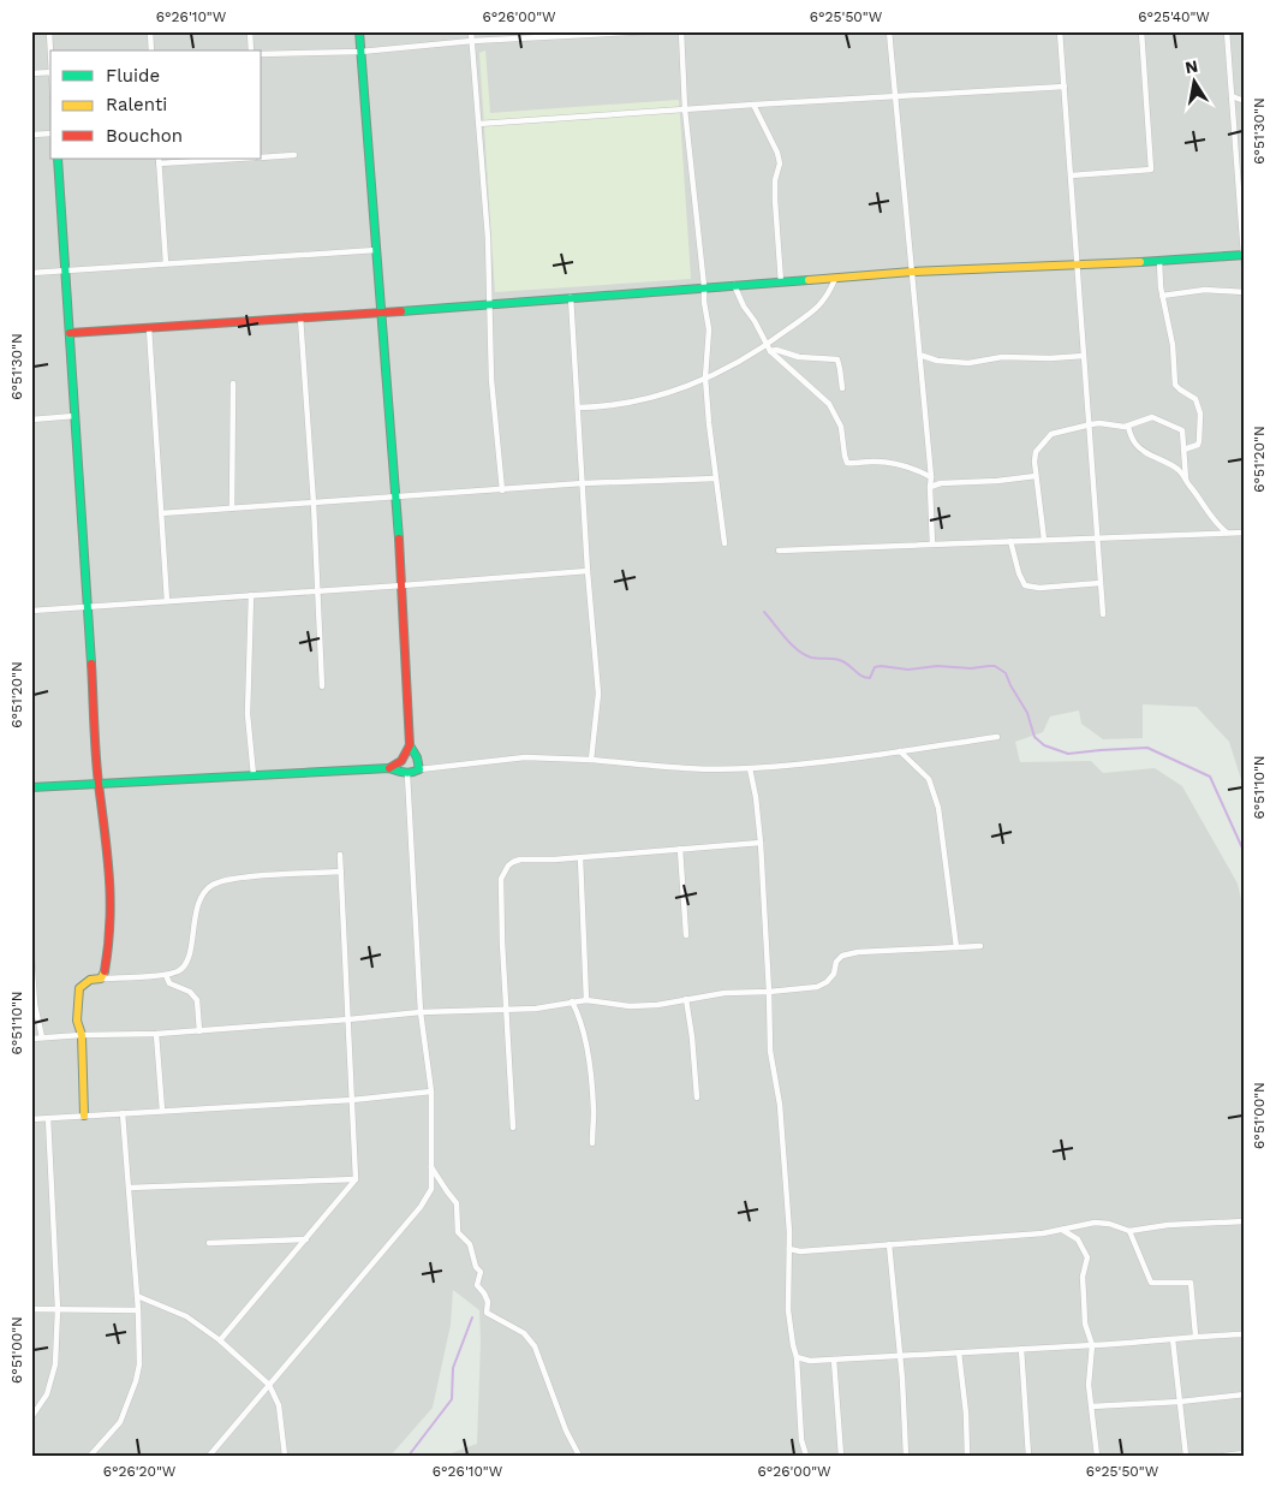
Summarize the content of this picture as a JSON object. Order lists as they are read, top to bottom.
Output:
{
  "legend": ["Fluide", "Ralenti", "Bouchon"],
  "north": "top",
  "coordinates": [
    "6°26'10\"W",
    "6°26'00\"W",
    "6°25'50\"W",
    "6°25'40\"W",
    "6°51'30\"N",
    "6°51'20\"N",
    "6°51'10\"N",
    "6°51'00\"N",
    "6°26'20\"W"
  ]
}
